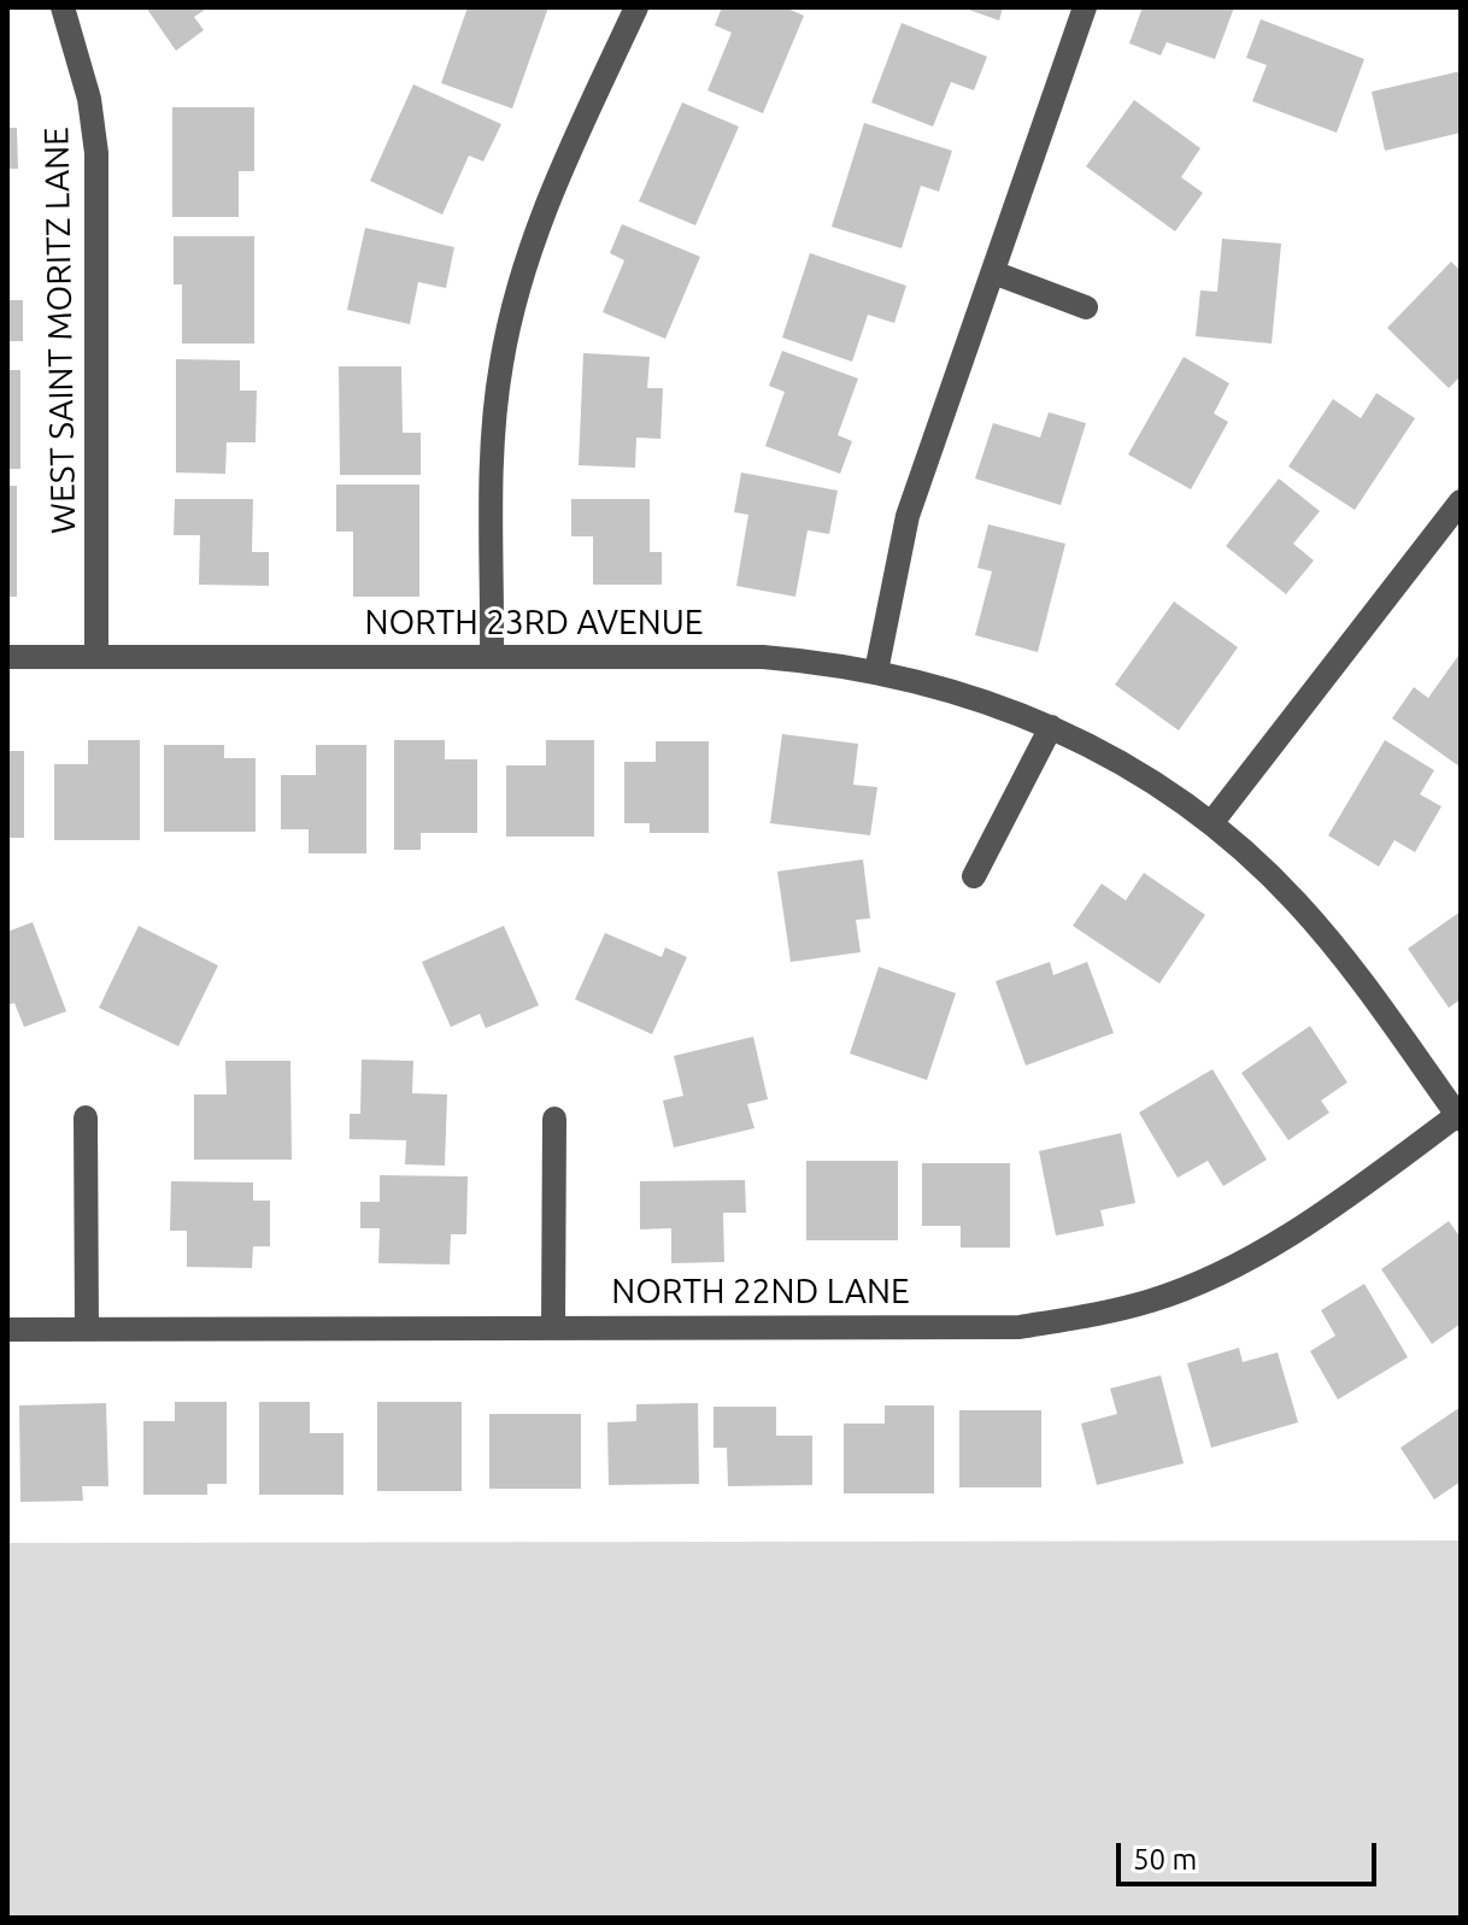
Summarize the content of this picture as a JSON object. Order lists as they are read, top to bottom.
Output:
{
  "streets": {
    "street": ["WEST SAINT MORITZ LANE", "NORTH 23RD AVENUE", "NORTH 22ND LANE"]
  },
  "crossings": [
    ["WEST SAINT MORITZ LANE", "NORTH 23RD AVENUE"],
    ["NORTH 23RD AVENUE", "NORTH 22ND LANE"]
  ],
  "scale_bar": "50 m"
}
